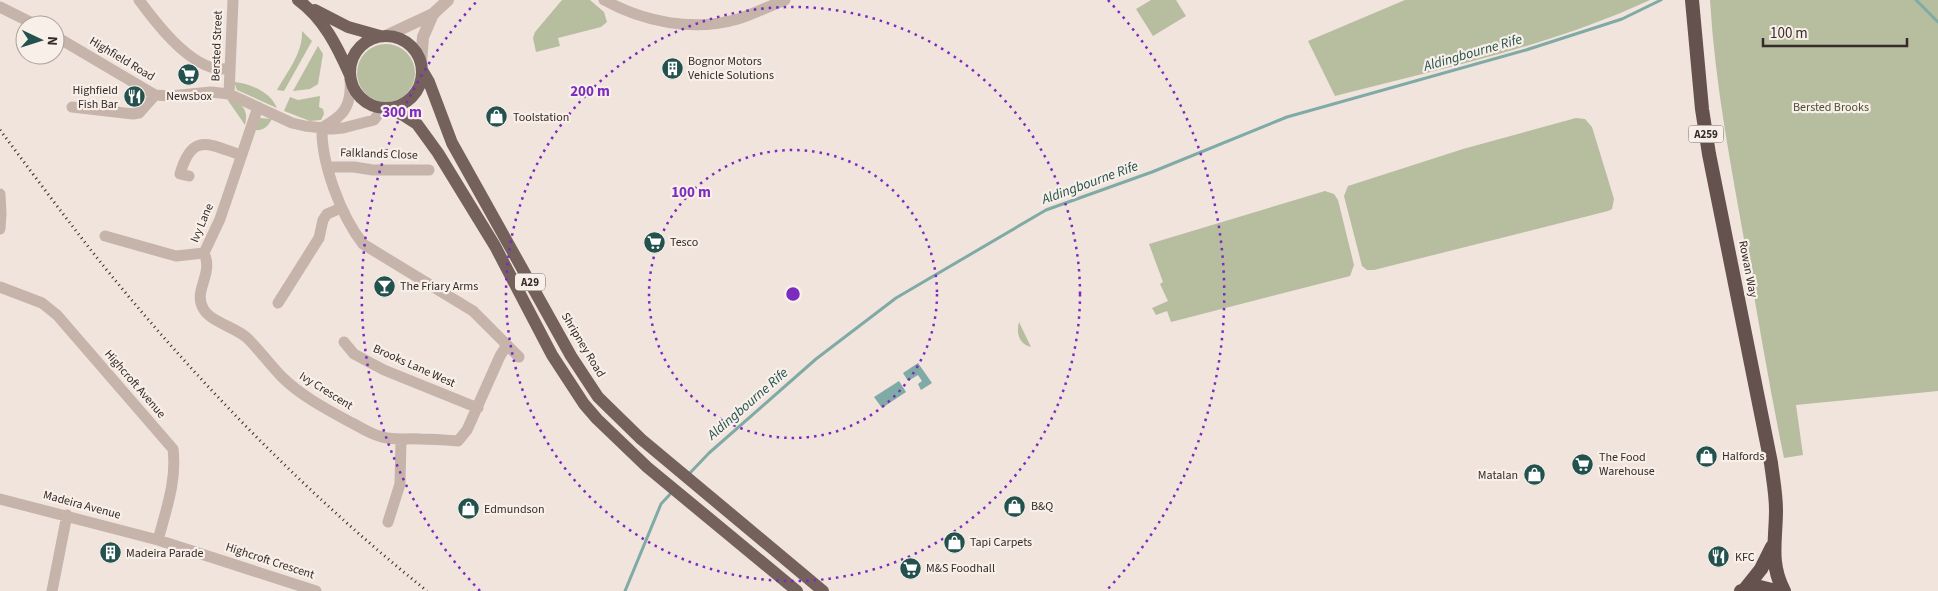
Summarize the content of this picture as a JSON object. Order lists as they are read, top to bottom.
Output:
{
  "streets": {
    "highway": ["A259", "Rowan Way"],
    "main road": ["A29", "Shripney Road"],
    "street": [
      "Bersted Street",
      "Highfield Road",
      "Falklands Close",
      "Ivy Lane",
      "Brooks Lane West",
      "Highcroft Avenue",
      "Ivy Crescent",
      "Madeira Avenue",
      "Highcroft Crescent"
    ]
  },
  "crossings": [
    ["Bersted Street", "Highfield Road"],
    ["Highfield Road", "Ivy Lane"],
    ["Highfield Road", "Shripney Road"],
    ["Ivy Lane", "Ivy Crescent"],
    ["Brooks Lane West", "Ivy Crescent"],
    ["Highcroft Avenue", "Madeira Avenue"],
    ["Highcroft Avenue", "Highcroft Crescent"],
    ["Madeira Avenue", "Highcroft Crescent"]
  ],
  "water": ["Aldingbourne Rife"],
  "parks": ["Bersted Brooks"],
  "places": {
    "building": ["Bognor Motors Vehicle Solutions", "Madeira Parade"],
    "supermarket": [
      "Newsbox",
      "Tesco",
      "The Food Warehouse",
      "M&S Foodhall"
    ],
    "restaurant": ["Highfield Fish Bar", "KFC"],
    "shop": [
      "Toolstation",
      "Halfords",
      "Matalan",
      "B&Q",
      "Edmundson",
      "Tapi Carpets"
    ],
    "bar": ["The Friary Arms"]
  },
  "scale_bar": "100 m",
  "north": "right",
  "rings": ["200 m", "300 m", "100 m"]
}
